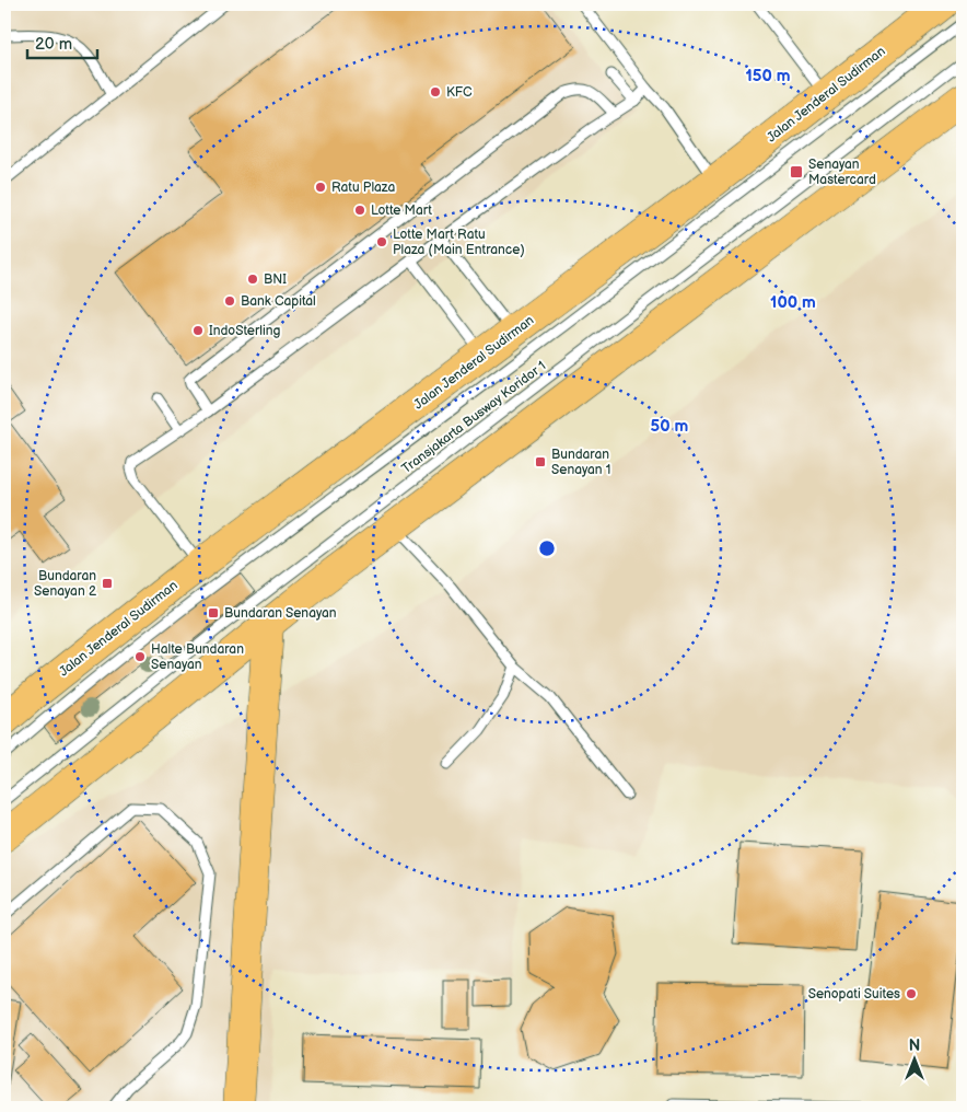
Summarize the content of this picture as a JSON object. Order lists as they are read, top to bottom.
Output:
{
  "streets": {
    "main road": ["Jalan Jenderal Sudirman"],
    "lane": ["Transjakarta Busway Koridor 1"]
  },
  "places": {
    "other": [
      "KFC",
      "Ratu Plaza",
      "Lotte Mart",
      "Lotte Mart Ratu Plaza (Main Entrance)",
      "BNI",
      "Bank Capital",
      "IndoSterling",
      "Halte Bundaran Senayan",
      "Senopati Suites"
    ],
    "transit": [
      "Senayan Mastercard",
      "Bundaran Senayan 1",
      "Bundaran Senayan 2",
      "Bundaran Senayan"
    ]
  },
  "scale_bar": "20 m",
  "north": "top",
  "rings": ["150 m", "100 m", "50 m"]
}
